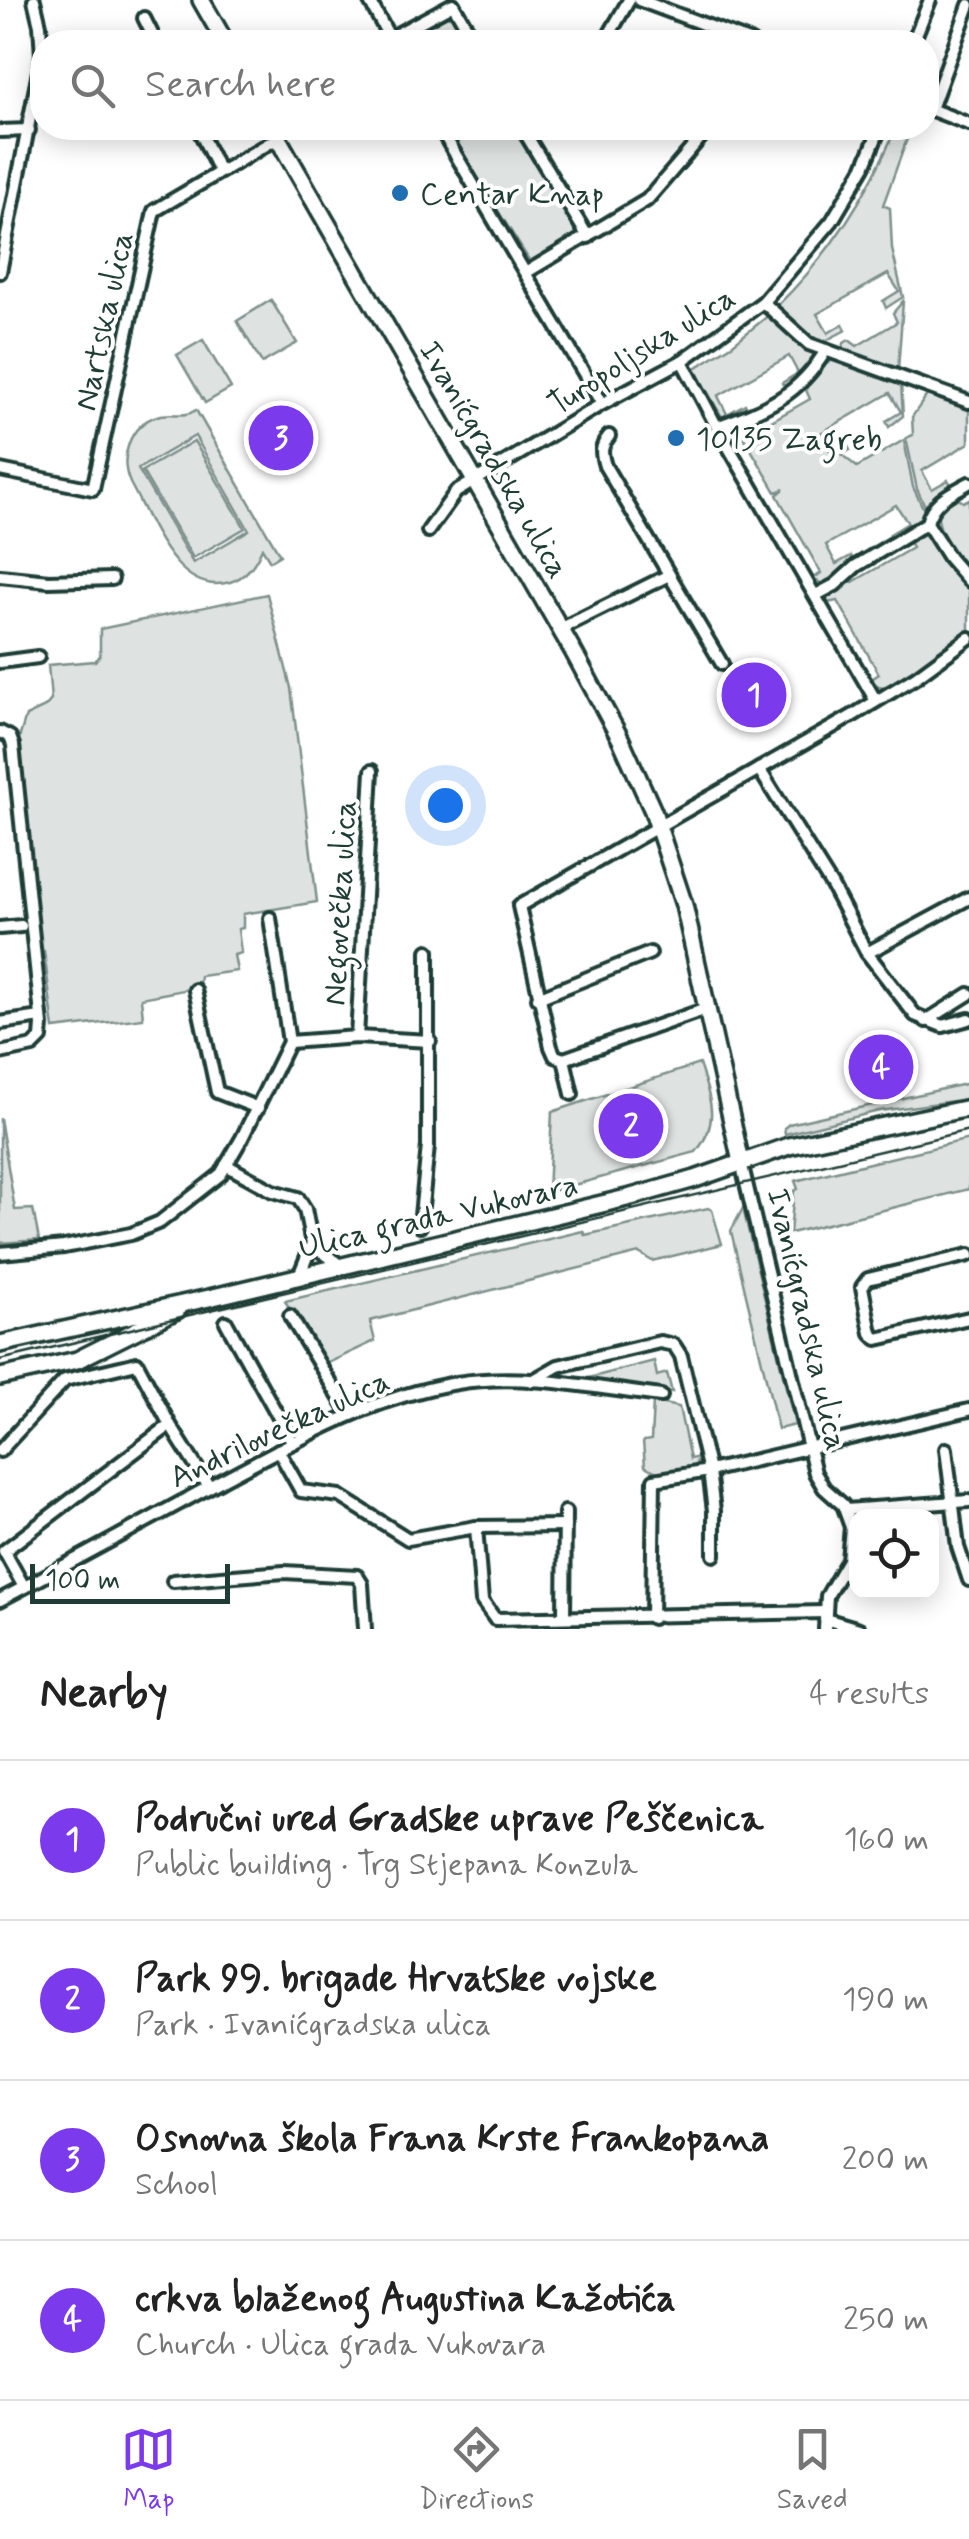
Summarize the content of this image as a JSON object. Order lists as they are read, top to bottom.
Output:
{
  "streets": {
    "street": [
      "Nartska ulica",
      "Turopoljska ulica",
      "Ivanićgradska ulica",
      "Negovečka ulica",
      "Ulica grada Vukovara",
      "Andrilovečka ulica"
    ]
  },
  "crossings": [
    ["Turopoljska ulica", "Ivanićgradska ulica"],
    ["Ivanićgradska ulica", "Ulica grada Vukovara"]
  ],
  "places": ["Centar Knap", "10135 Zagreb"],
  "scale_bar": "100 m",
  "page": {
    "search": "Search here",
    "pins": [
      "3",
      "1",
      "4",
      "2"
    ],
    "scale": "100 m",
    "heading": ["Nearby", "4 results"],
    "list": [
      {
        "mark": "1",
        "name": "Područni ured Gradske uprave Peščenica",
        "note": "Public building · Trg Stjepana Konzula",
        "value": "160 m"
      },
      {
        "mark": "2",
        "name": "Park 99. brigade Hrvatske vojske",
        "note": "Park · Ivanićgradska ulica",
        "value": "190 m"
      },
      {
        "mark": "3",
        "name": "Osnovna škola Frana Krste Frankopana",
        "note": "School",
        "value": "200 m"
      },
      {
        "mark": "4",
        "name": "crkva blaženog Augustina Kažotića",
        "note": "Church · Ulica grada Vukovara",
        "value": "250 m"
      }
    ],
    "nav": ["Map", "Directions", "Saved"]
  }
}
